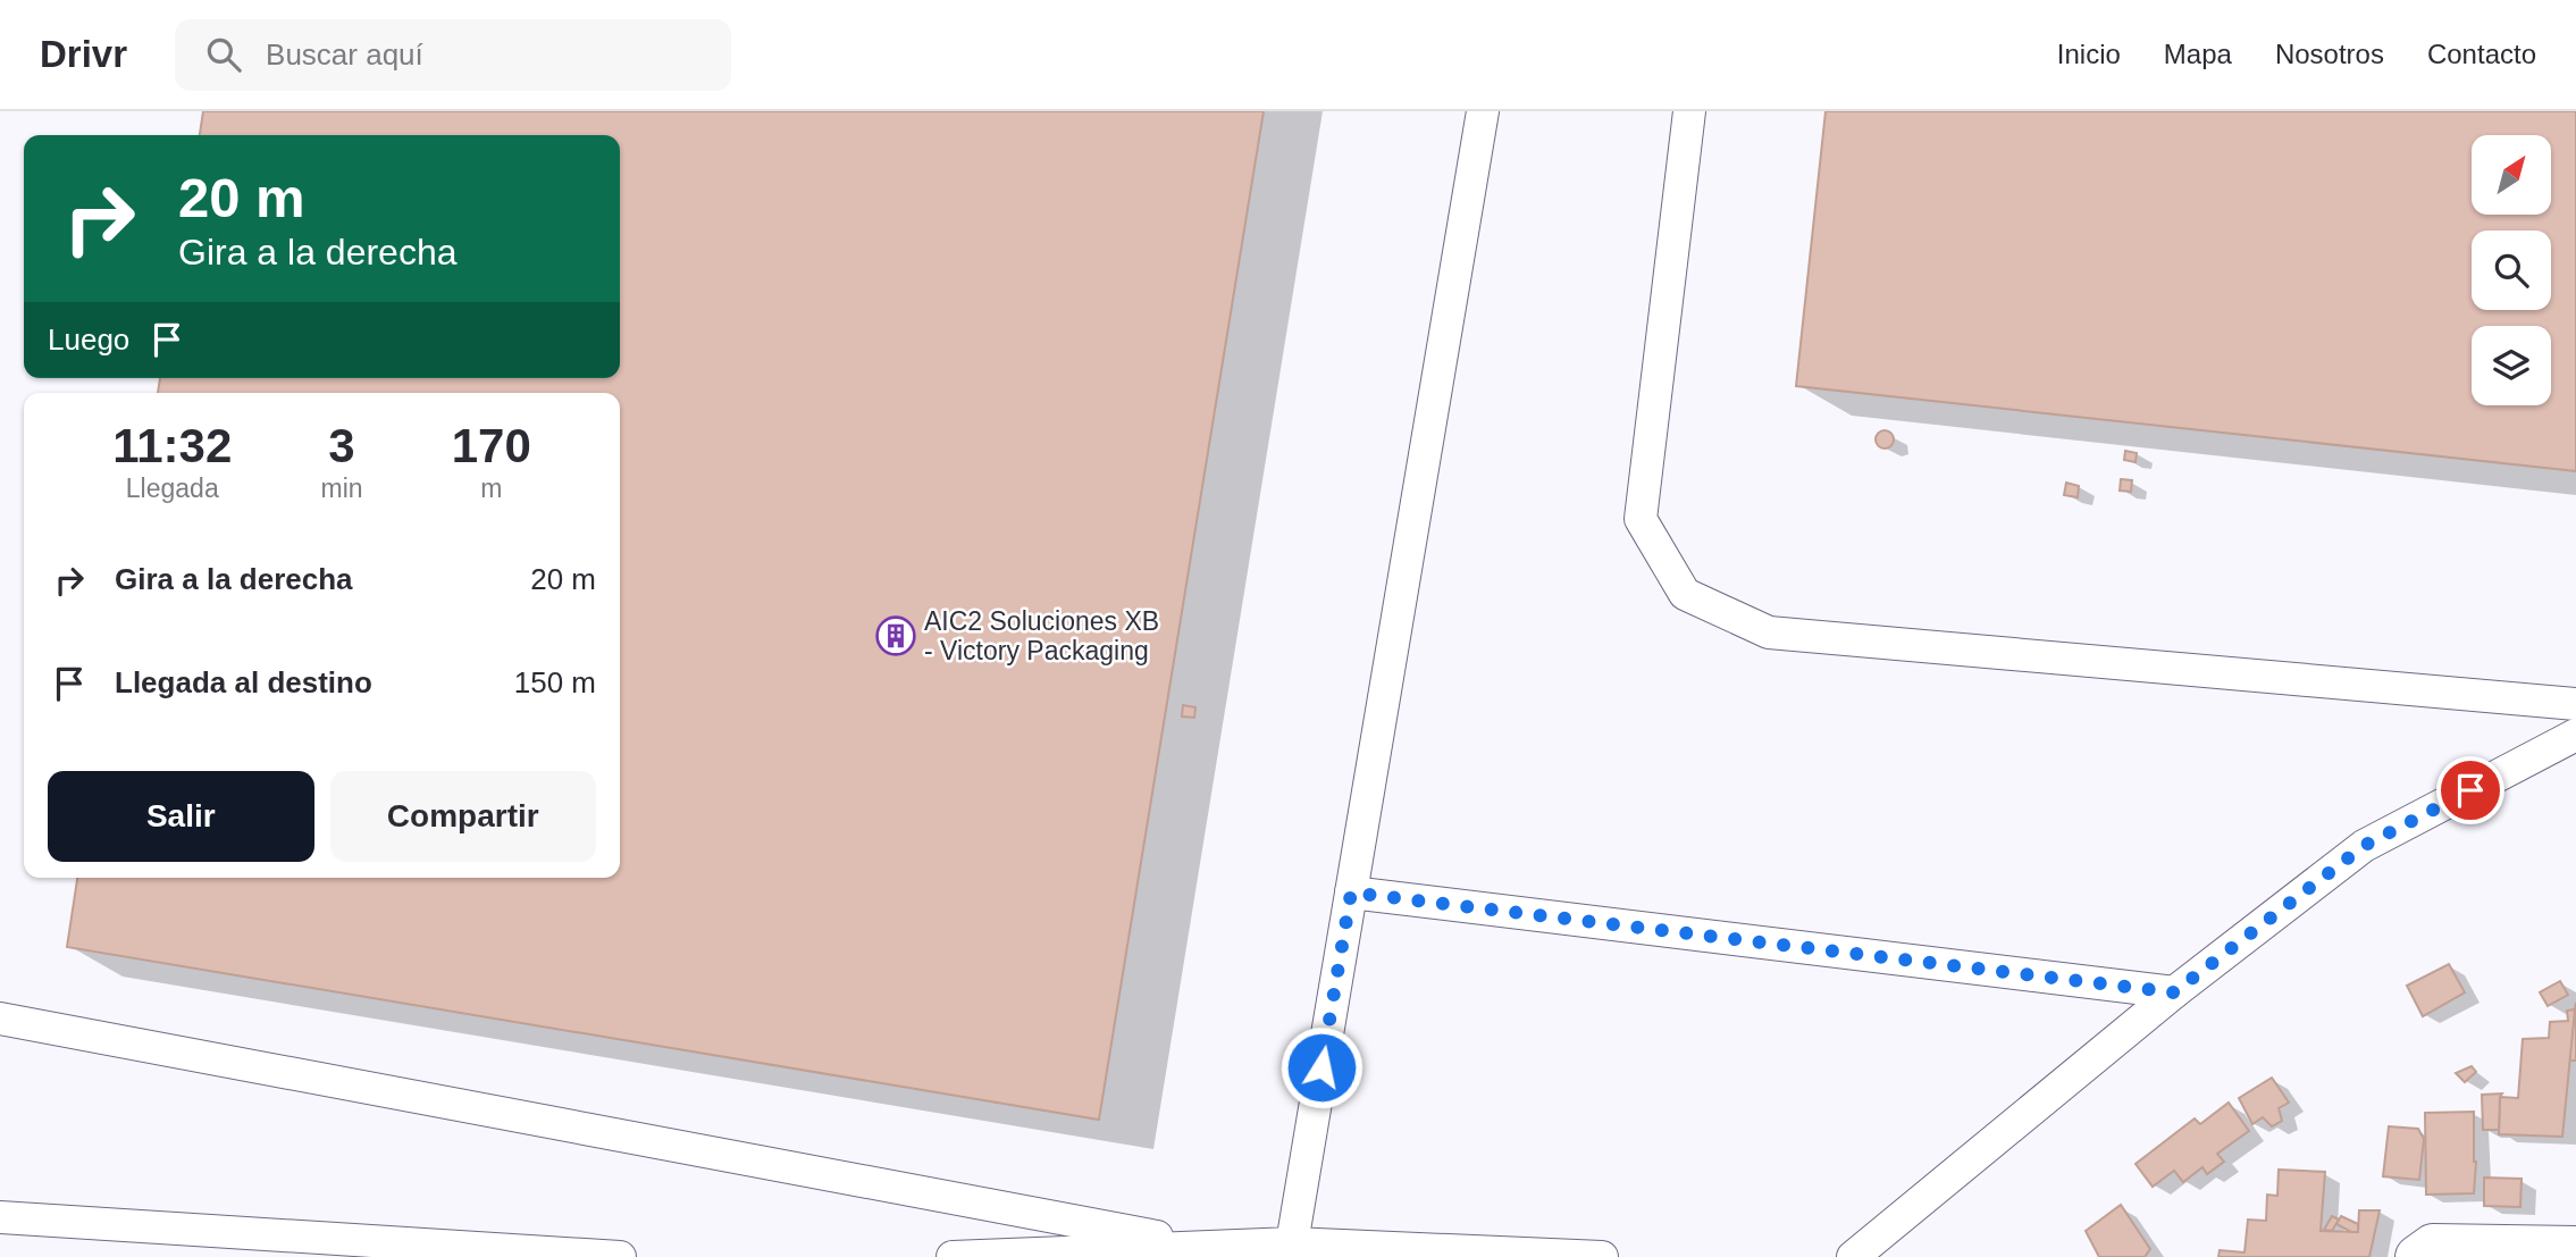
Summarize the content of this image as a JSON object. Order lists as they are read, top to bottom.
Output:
{
  "places": {
    "building": ["AIC2 Soluciones XB - Victory Packaging"]
  },
  "north": "top right",
  "page": {
    "header": "Drivr",
    "search": "Buscar aquí",
    "nav": [
      "Inicio",
      "Mapa",
      "Nosotros",
      "Contacto"
    ],
    "turn": ["20 m", "Gira a la derecha"],
    "then": "Luego",
    "eta": [
      "11:32",
      "Llegada",
      "3",
      "min",
      "170",
      "m"
    ],
    "list": [
      {
        "name": "Gira a la derecha",
        "value": "20 m"
      },
      {
        "name": "Llegada al destino",
        "value": "150 m"
      }
    ],
    "buttons": ["Salir", "Compartir"]
  }
}
